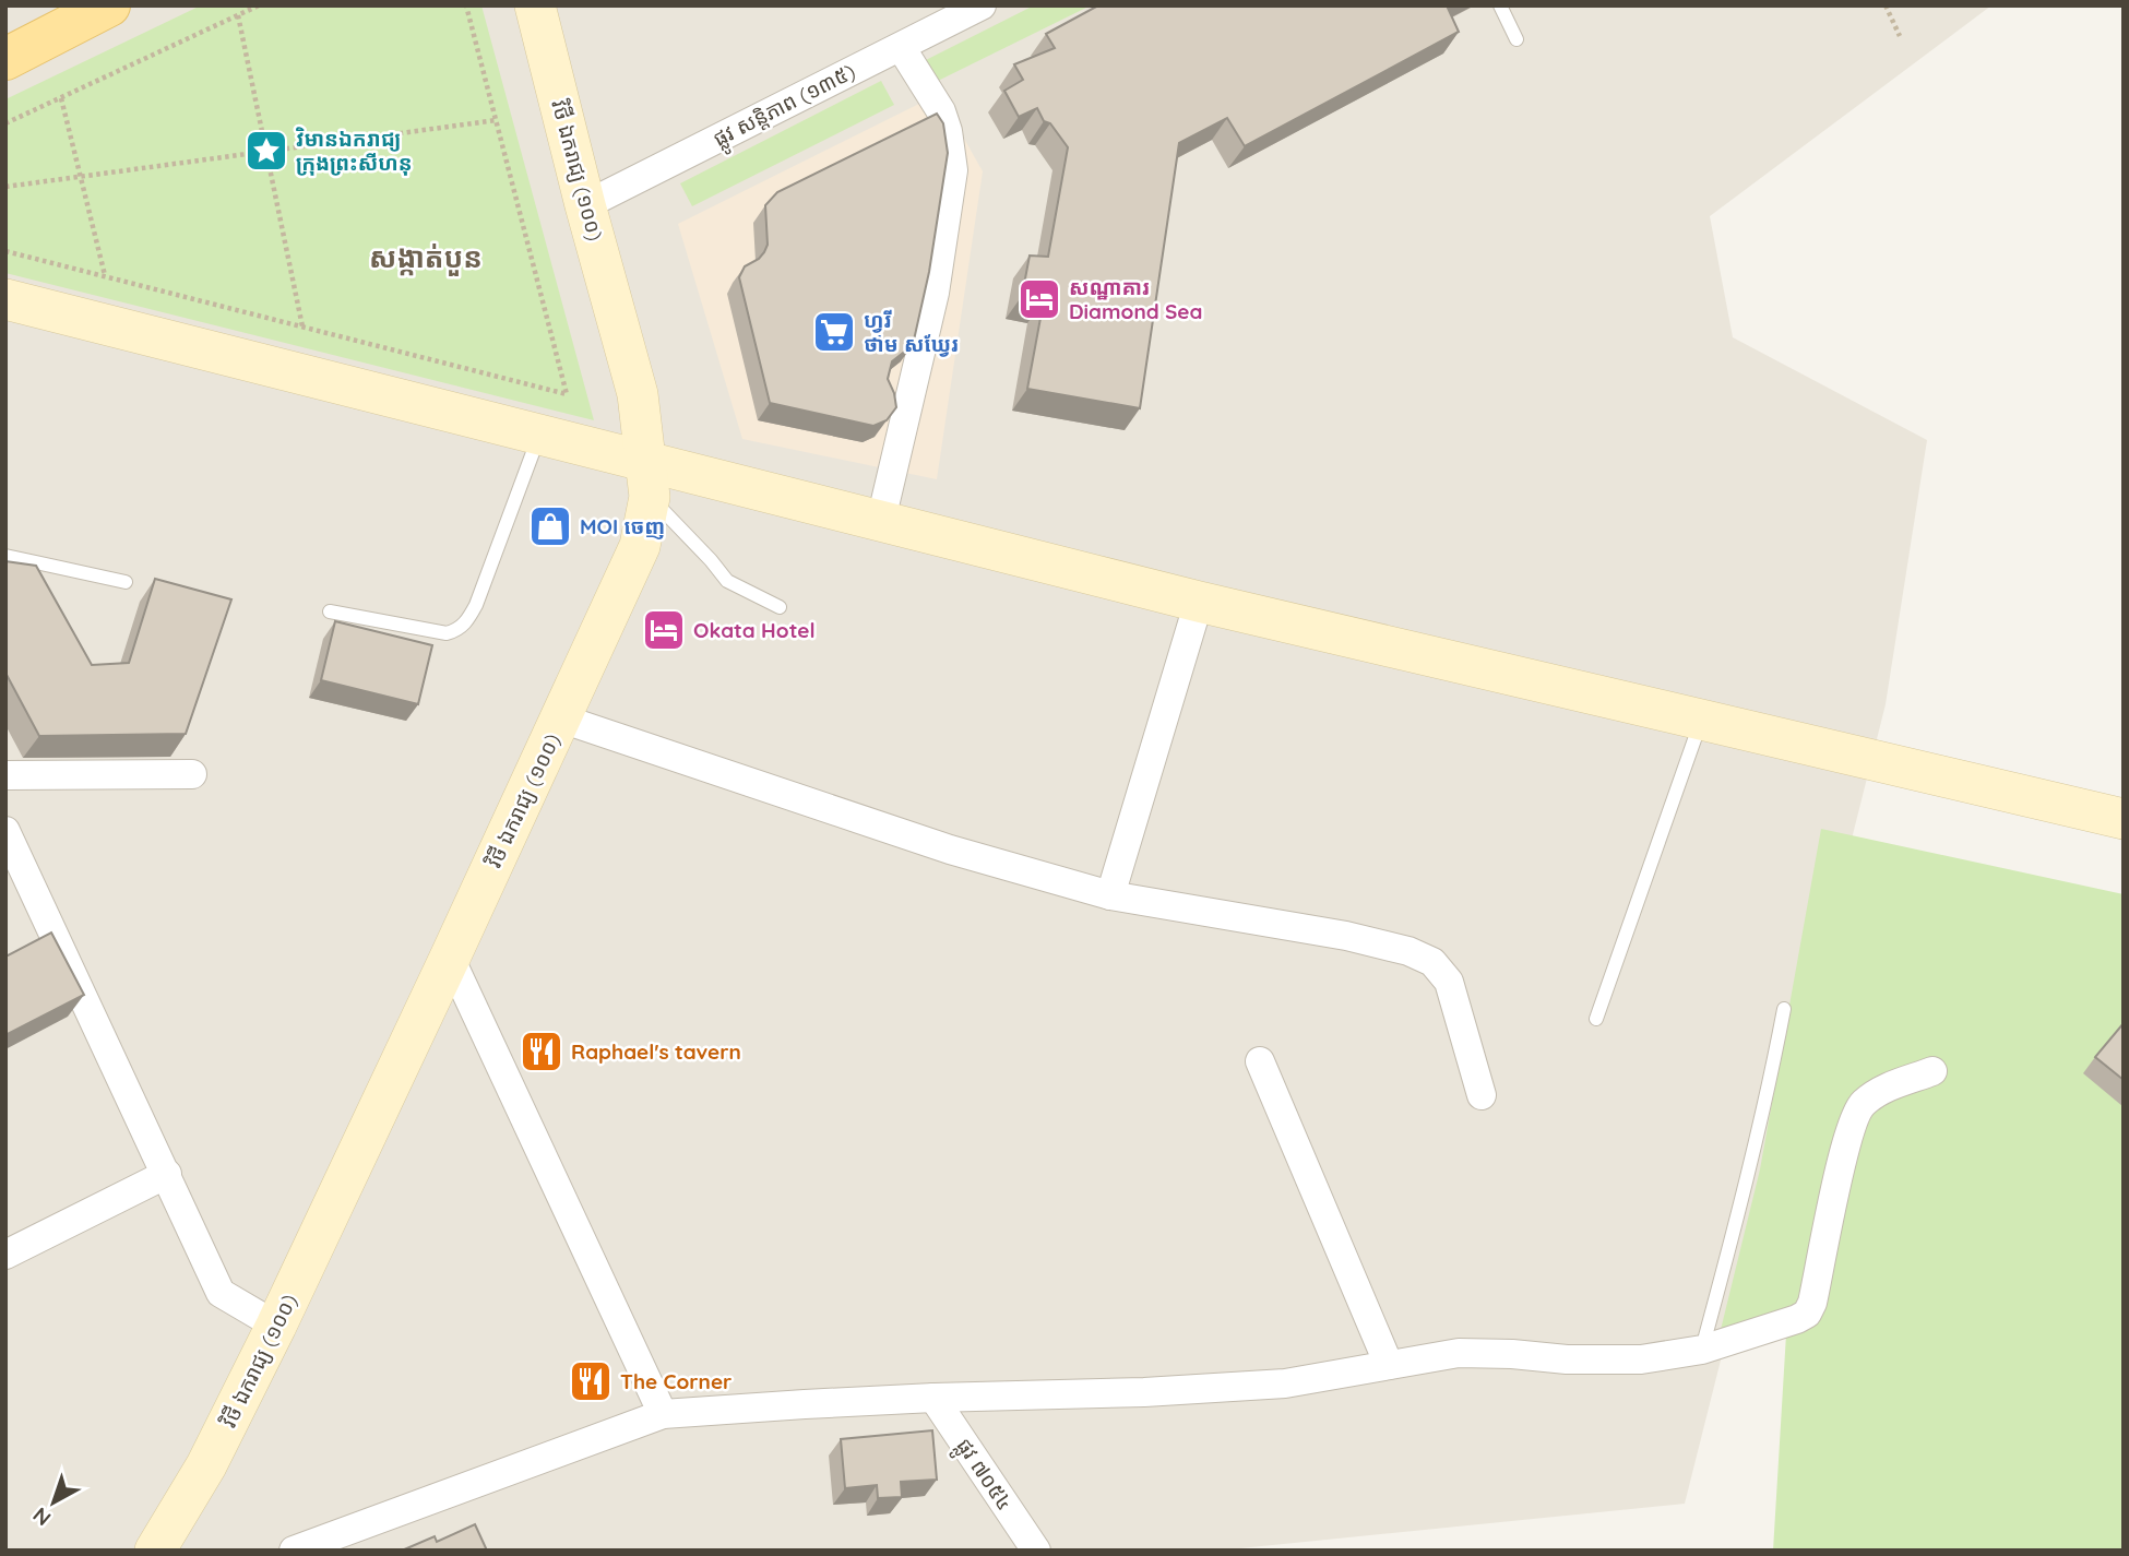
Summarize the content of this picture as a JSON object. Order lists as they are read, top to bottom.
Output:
{
  "streets": {
    "street": ["ផ្លូវ សន្តិភាព (១៣៥)", "វិថី ឯករាជ្យ (១០០)", "ផ្លូវ ៧០៥៤"]
  },
  "crossings": [
    ["ផ្លូវ សន្តិភាព (១៣៥)", "វិថី ឯករាជ្យ (១០០)"]
  ],
  "districts": ["សង្កាត់បួន"],
  "places": {
    "place": ["វិមានឯករាជ្យ ក្រុងព្រះសីហនុ"],
    "hotel": ["សណ្ឋាគារ Diamond Sea", "Okata Hotel"],
    "supermarket": ["ហ្វូរី ថាម សឃ្វែរ"],
    "shop": ["MOI ចេញ"],
    "restaurant": ["Raphael's tavern", "The Corner"]
  },
  "north": "bottom left"
}
